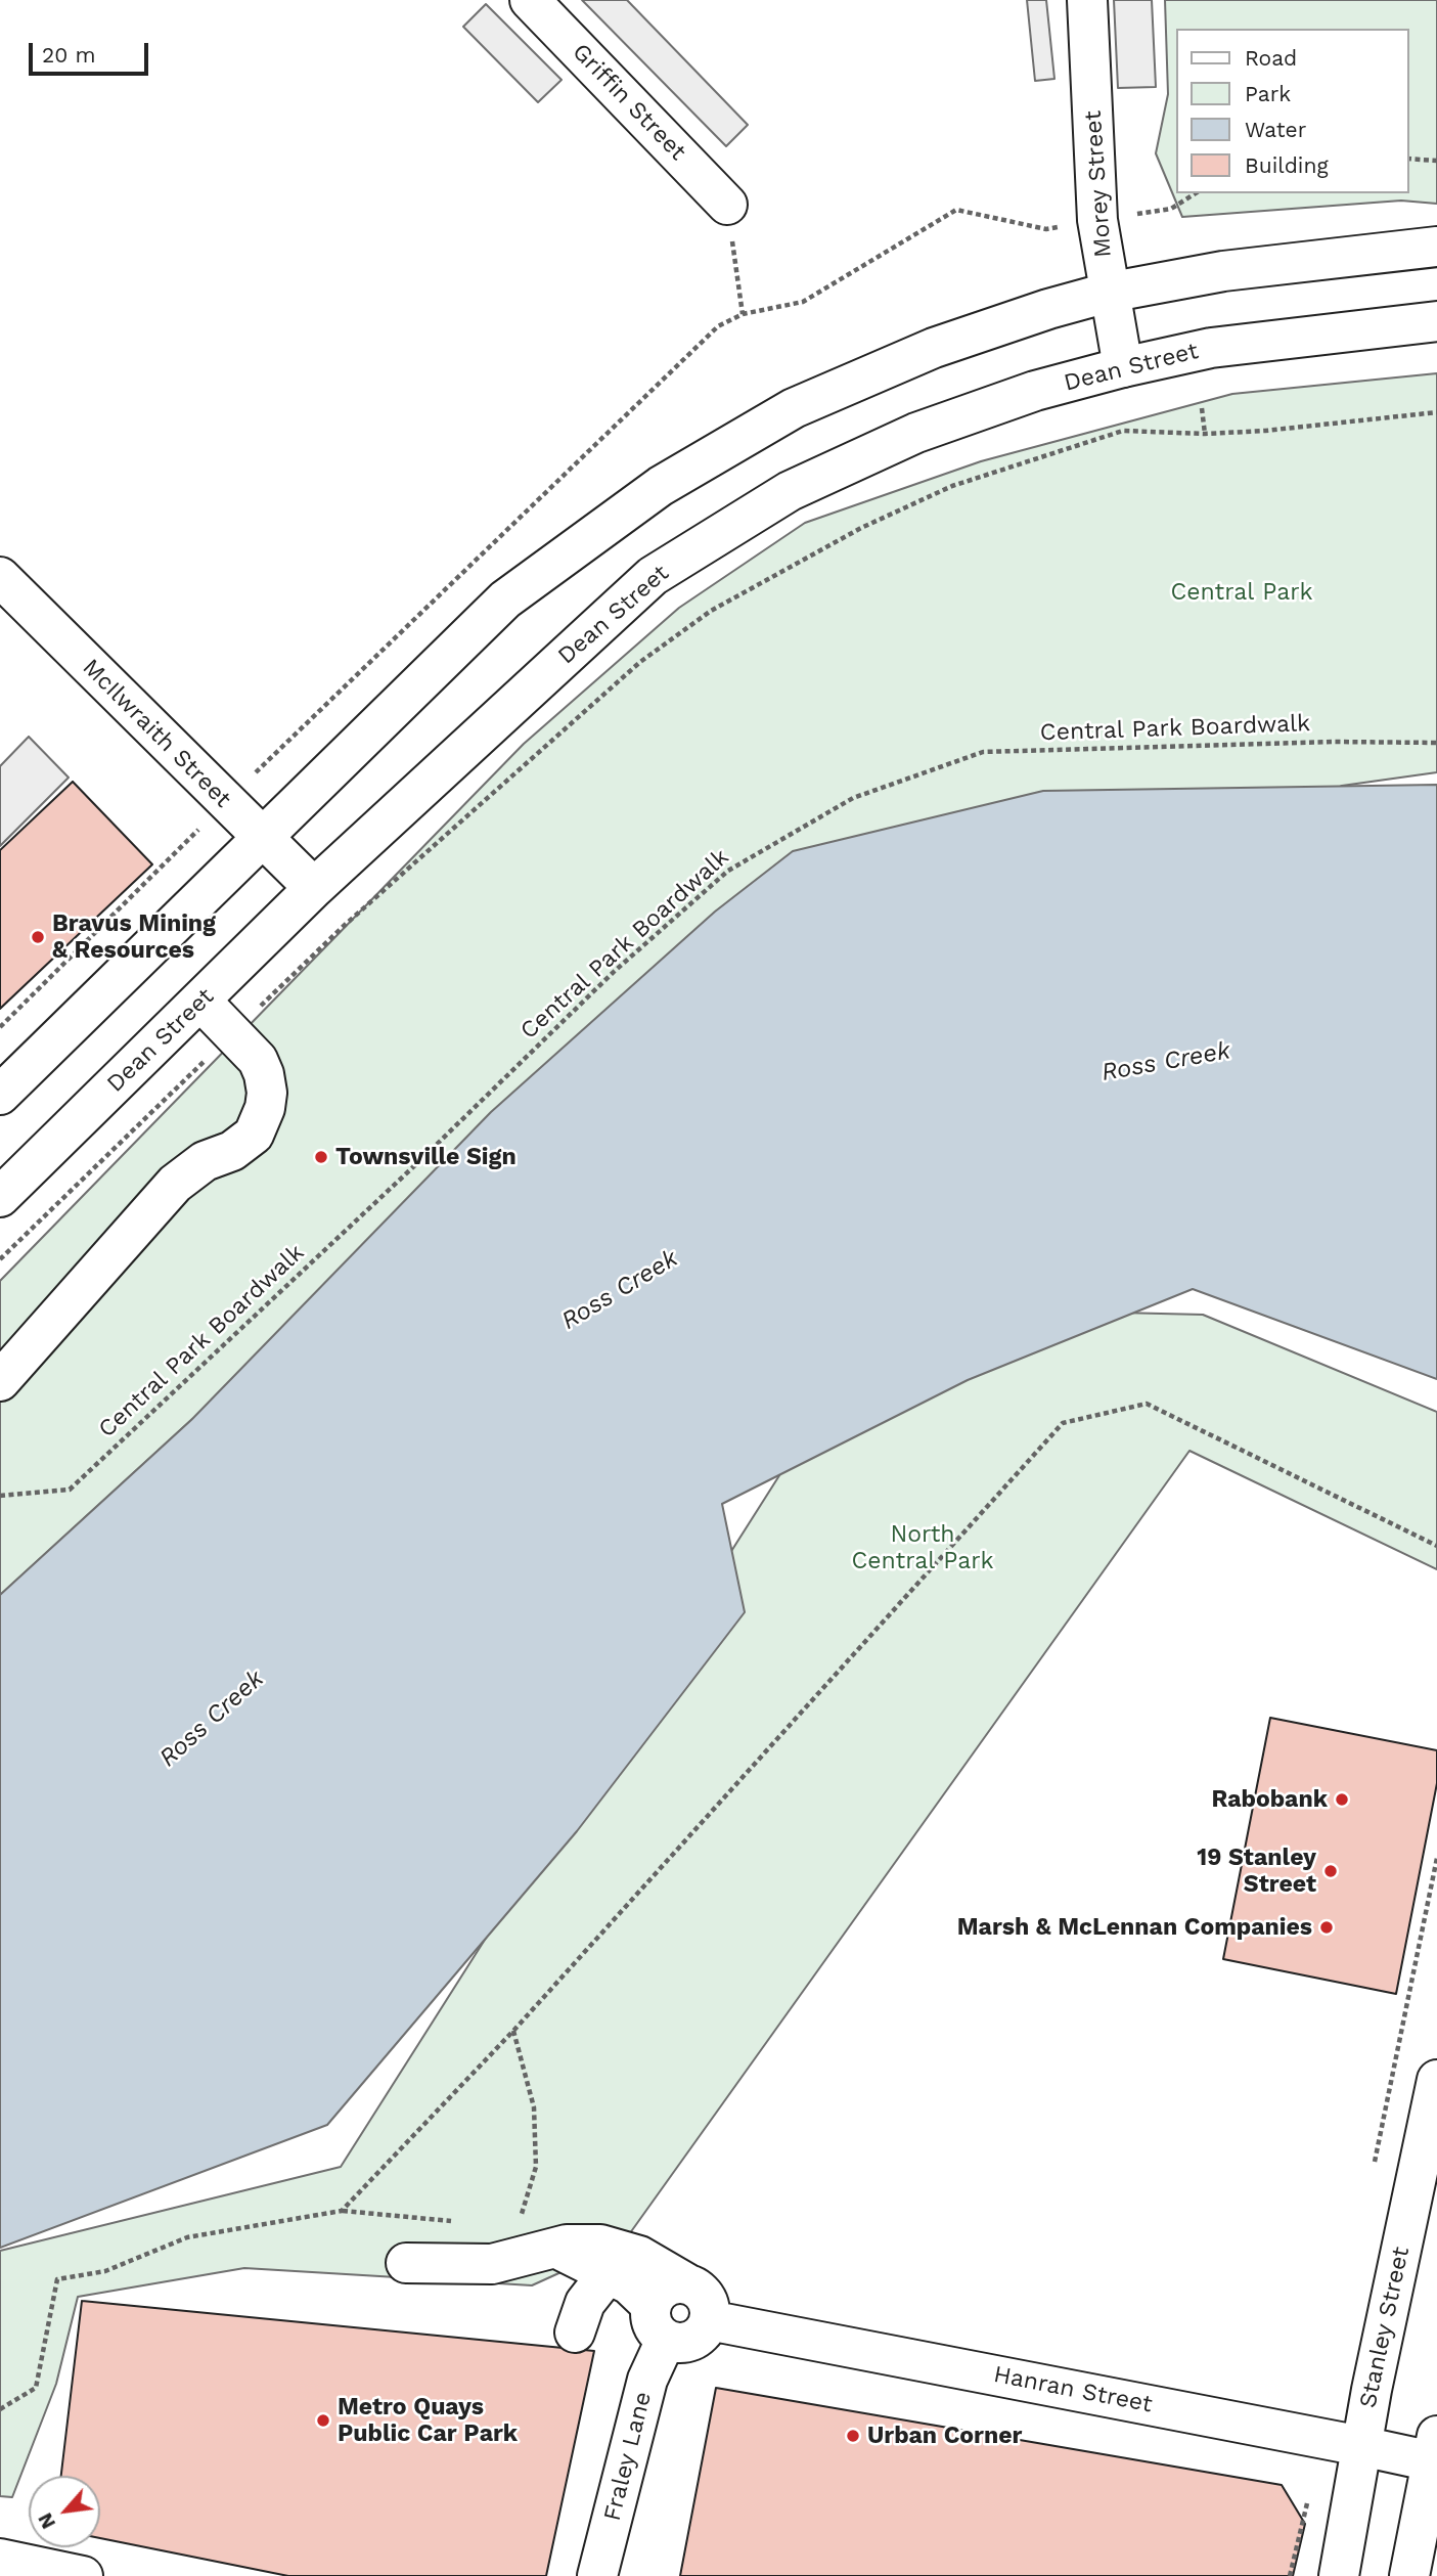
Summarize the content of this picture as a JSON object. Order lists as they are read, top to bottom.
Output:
{
  "streets": {
    "main road": [
      "Griffin Street",
      "Morey Street",
      "Dean Street",
      "McIlwraith Street",
      "Stanley Street",
      "Hanran Street",
      "Fraley Lane"
    ],
    "path": ["Central Park Boardwalk"]
  },
  "crossings": [
    ["Morey Street", "Dean Street"],
    ["Dean Street", "McIlwraith Street"],
    ["Stanley Street", "Hanran Street"],
    ["Hanran Street", "Fraley Lane"]
  ],
  "water": ["Ross Creek"],
  "parks": ["Central Park", "North Central Park"],
  "places": [
    "Bravus Mining & Resources",
    "Townsville Sign",
    "Rabobank",
    "19 Stanley Street",
    "Marsh & McLennan Companies",
    "Metro Quays Public Car Park",
    "Urban Corner"
  ],
  "legend": [
    "Road",
    "Park",
    "Water",
    "Building"
  ],
  "scale_bar": "20 m",
  "north": "bottom left"
}
